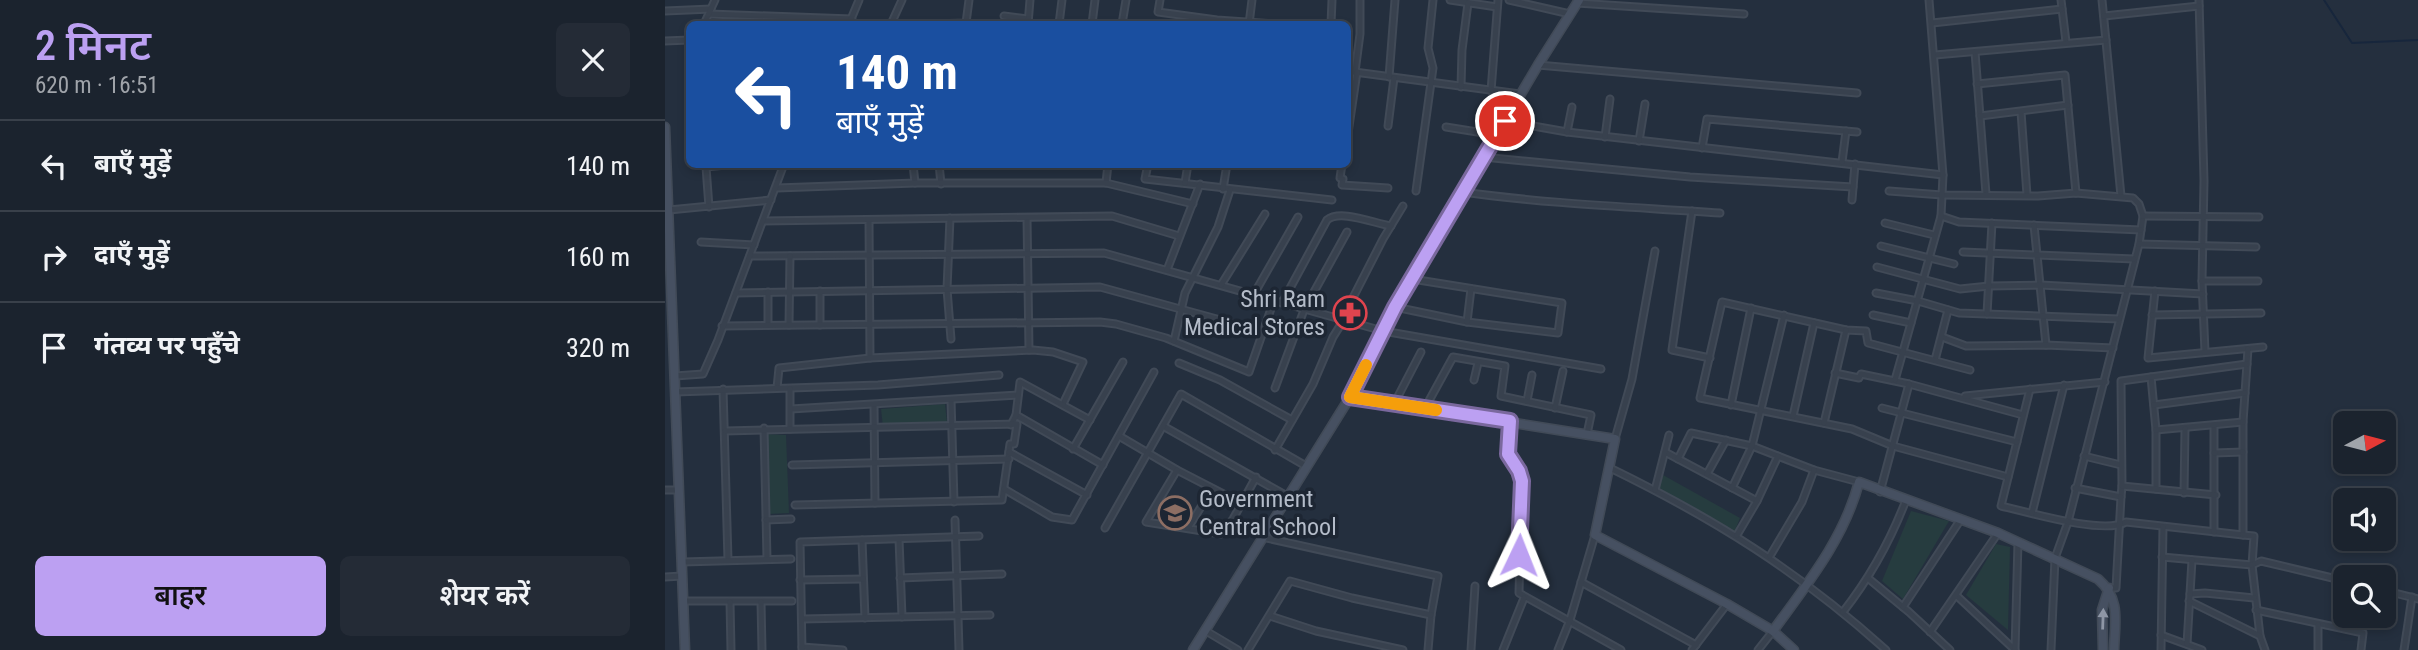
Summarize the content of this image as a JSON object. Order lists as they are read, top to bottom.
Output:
{
  "places": {
    "pharmacy": ["Shri Ram Medical Stores"],
    "school or university": ["Government Central School"]
  },
  "north": "right",
  "page": {
    "heading": ["2 मिनट", "620 m · 16:51"],
    "turn": ["140 m", "बाएँ मुड़ें"],
    "list": [
      {
        "name": "बाएँ मुड़ें",
        "value": "140 m"
      },
      {
        "name": "दाएँ मुड़ें",
        "value": "160 m"
      },
      {
        "name": "गंतव्य पर पहुँचे",
        "value": "320 m"
      }
    ],
    "buttons": ["बाहर", "शेयर करें"]
  }
}
